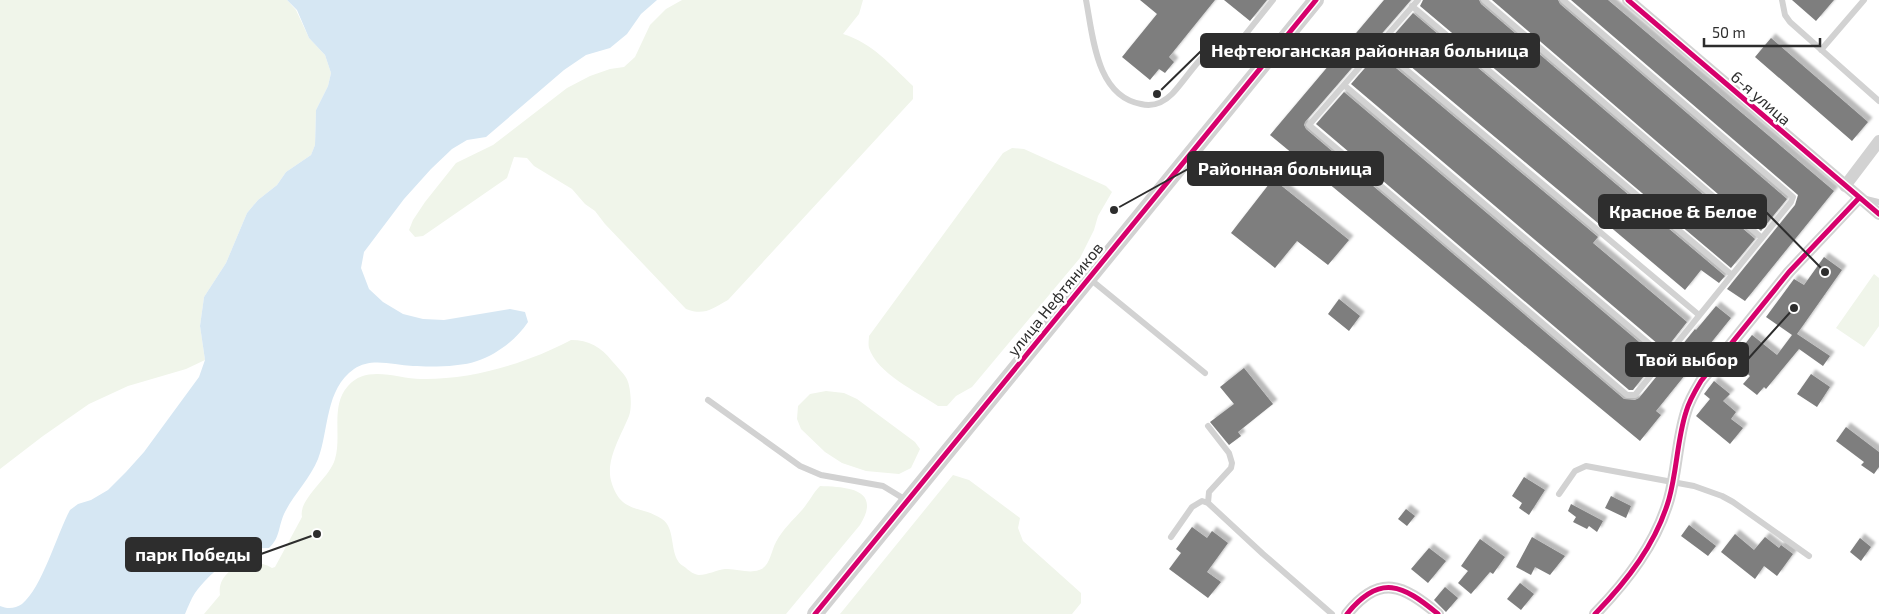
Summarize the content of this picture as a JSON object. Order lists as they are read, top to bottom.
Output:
{
  "streets": {
    "street": ["6-я улица", "улица Нефтяников"]
  },
  "places": [
    "Нефтеюганская районная больница",
    "Районная больница",
    "Красное & Белое",
    "Твой выбор",
    "парк Победы"
  ],
  "scale_bar": "50 m"
}
